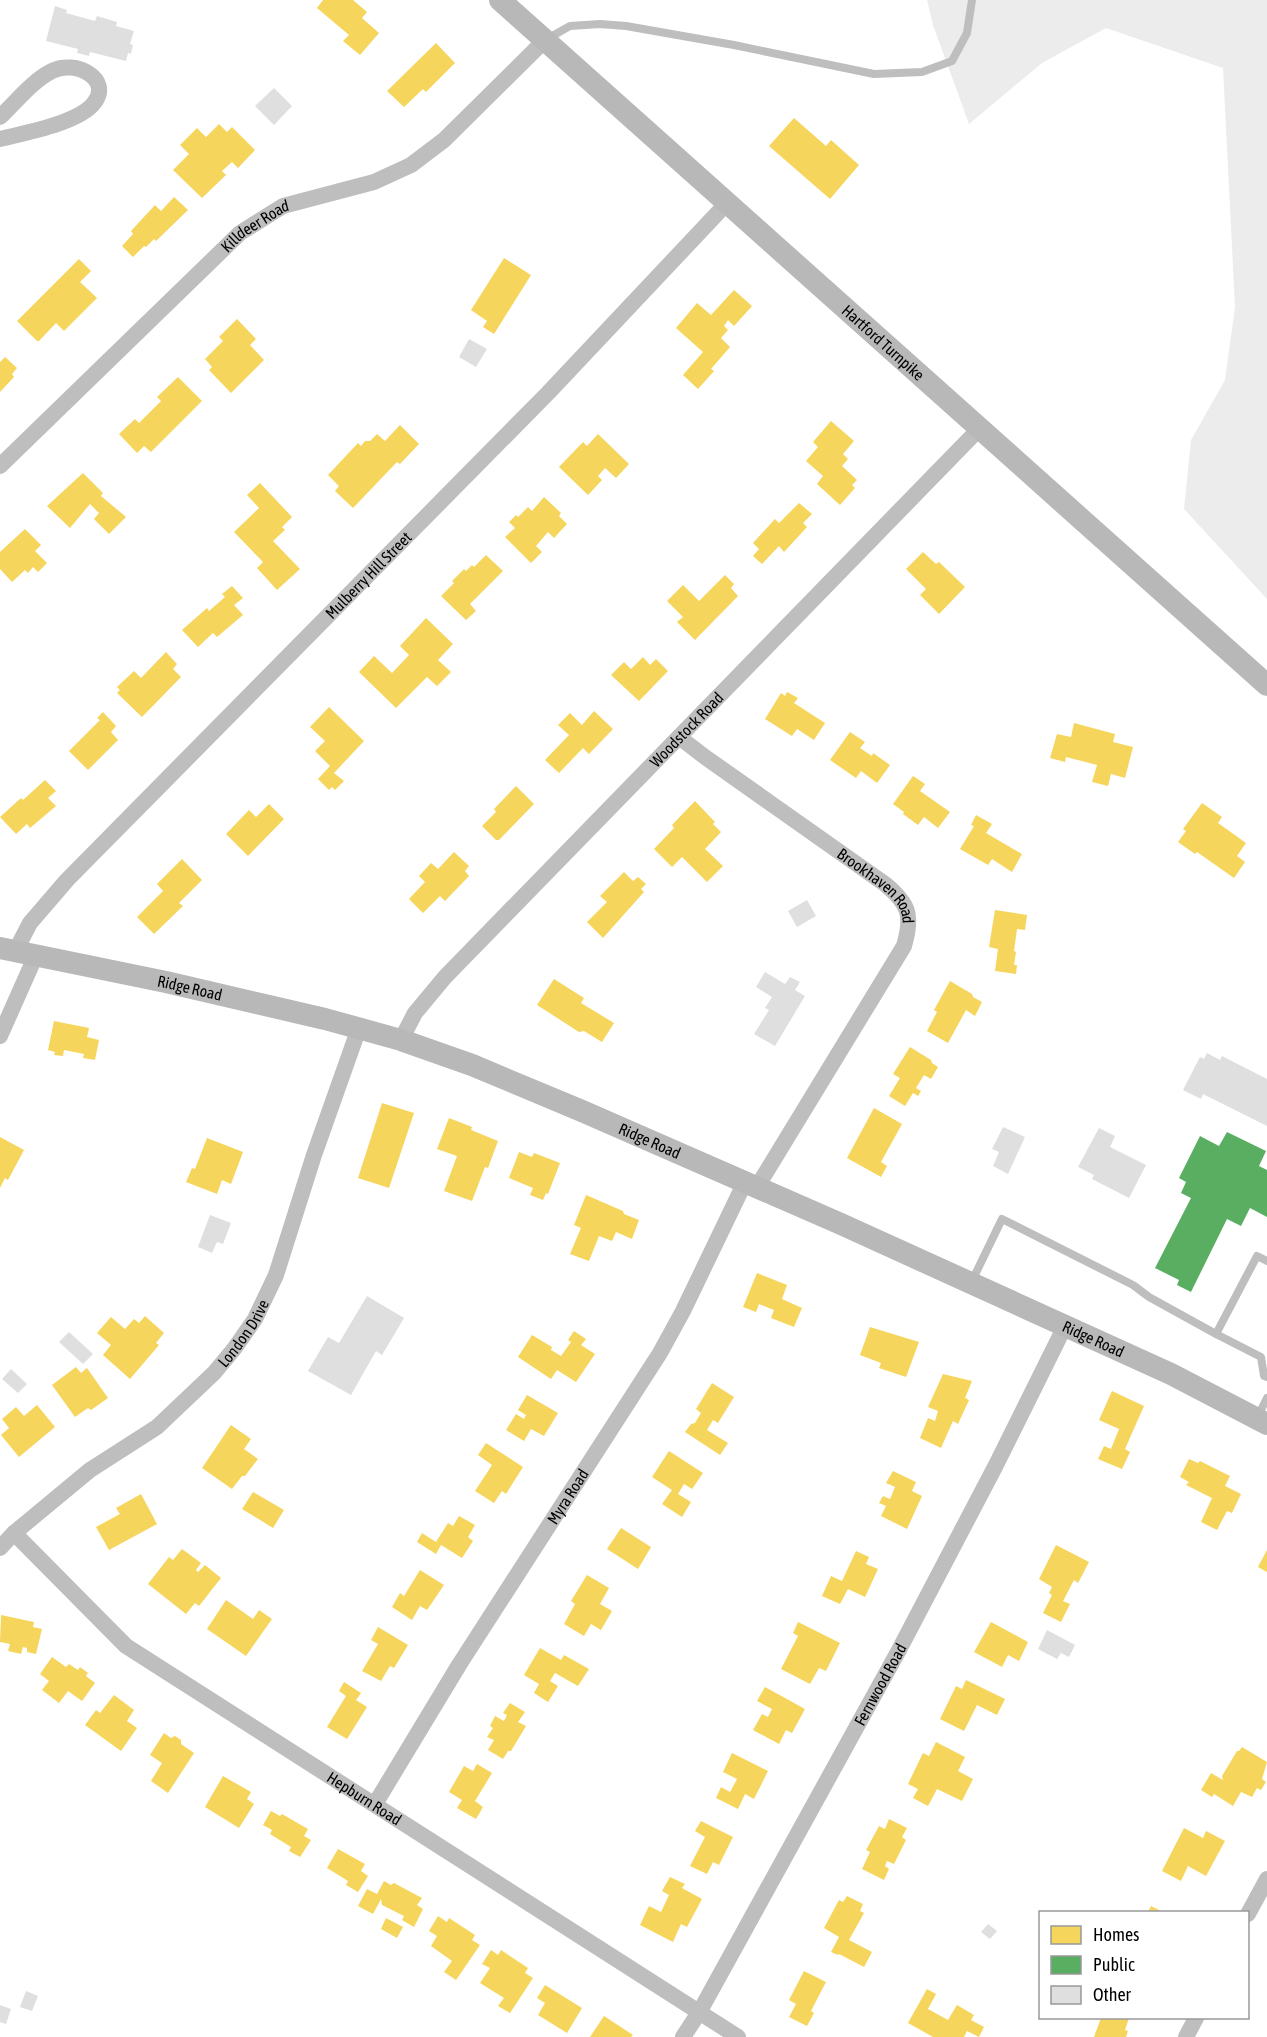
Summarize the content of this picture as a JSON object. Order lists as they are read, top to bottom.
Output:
{
  "streets": {
    "main road": ["Hartford Turnpike", "Ridge Road"],
    "street": [
      "Killdeer Road",
      "Mulberry Hill Street",
      "Woodstock Road",
      "Brookhaven Road",
      "London Drive",
      "Myra Road",
      "Fernwood Road",
      "Hepburn Road"
    ]
  },
  "crossings": [
    ["Killdeer Road", "Hartford Turnpike"],
    ["Hartford Turnpike", "Mulberry Hill Street"],
    ["Hartford Turnpike", "Woodstock Road"],
    ["Mulberry Hill Street", "Ridge Road"],
    ["Woodstock Road", "Brookhaven Road"],
    ["Woodstock Road", "Ridge Road"],
    ["Brookhaven Road", "Ridge Road"],
    ["Brookhaven Road", "Myra Road"],
    ["Ridge Road", "London Drive"],
    ["Ridge Road", "Myra Road"],
    ["Ridge Road", "Fernwood Road"],
    ["London Drive", "Hepburn Road"],
    ["Myra Road", "Hepburn Road"],
    ["Fernwood Road", "Hepburn Road"]
  ],
  "legend": ["Homes", "Public", "Other"]
}
